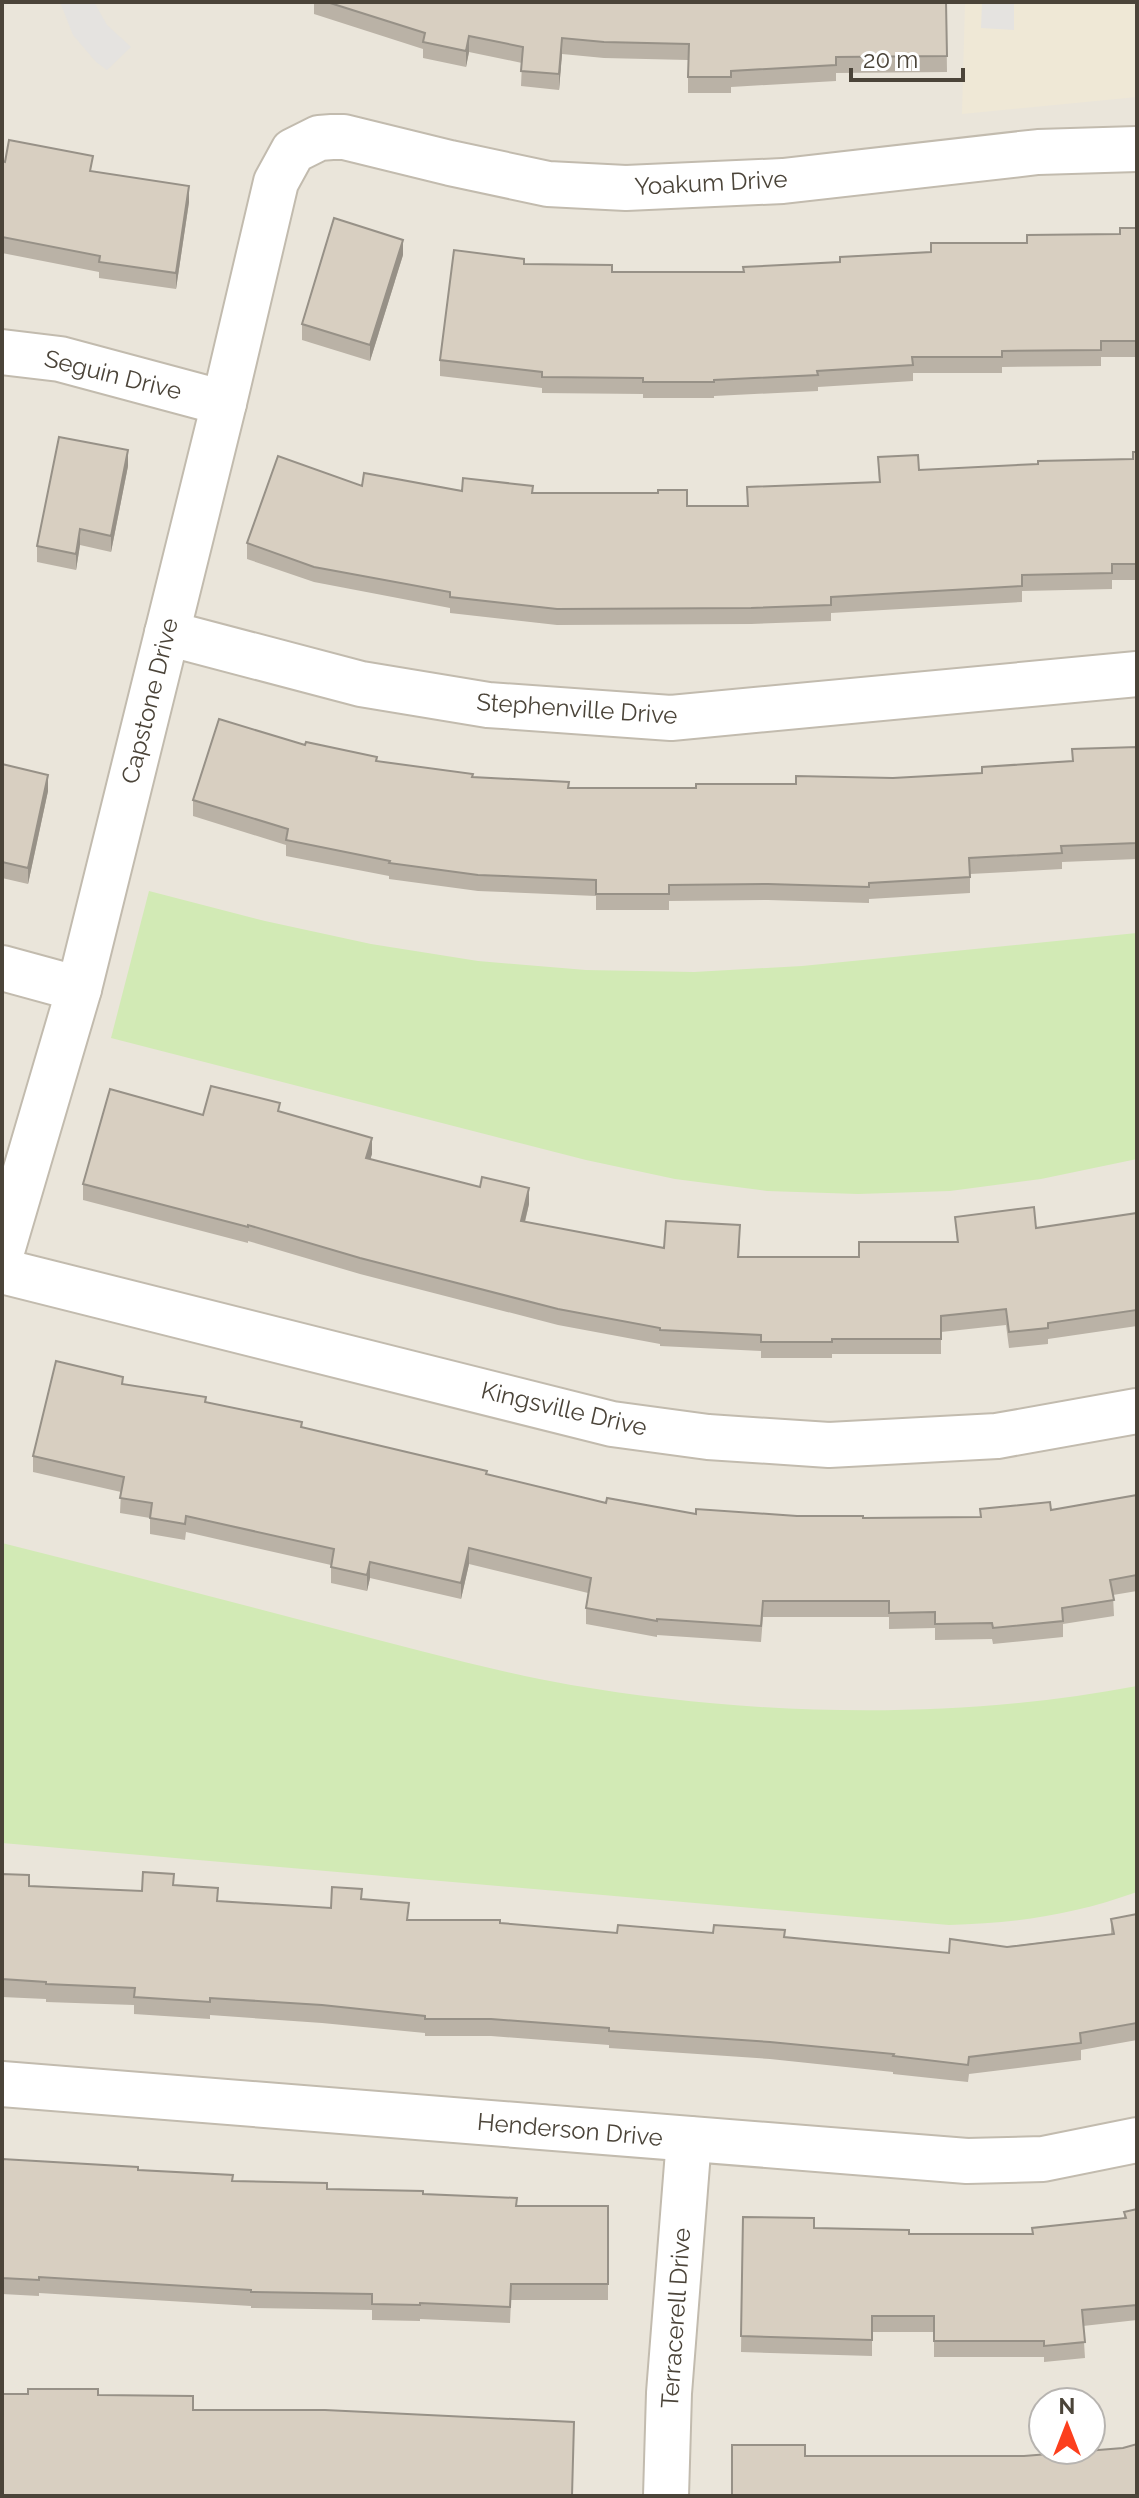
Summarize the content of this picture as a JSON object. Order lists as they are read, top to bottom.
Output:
{
  "streets": {
    "street": [
      "Yoakum Drive",
      "Seguin Drive",
      "Capstone Drive",
      "Stephenville Drive",
      "Kingsville Drive",
      "Henderson Drive",
      "Terracerell Drive"
    ]
  },
  "crossings": [
    ["Yoakum Drive", "Capstone Drive"],
    ["Seguin Drive", "Capstone Drive"],
    ["Capstone Drive", "Stephenville Drive"],
    ["Henderson Drive", "Terracerell Drive"]
  ],
  "scale_bar": "20 m",
  "north": "top"
}
